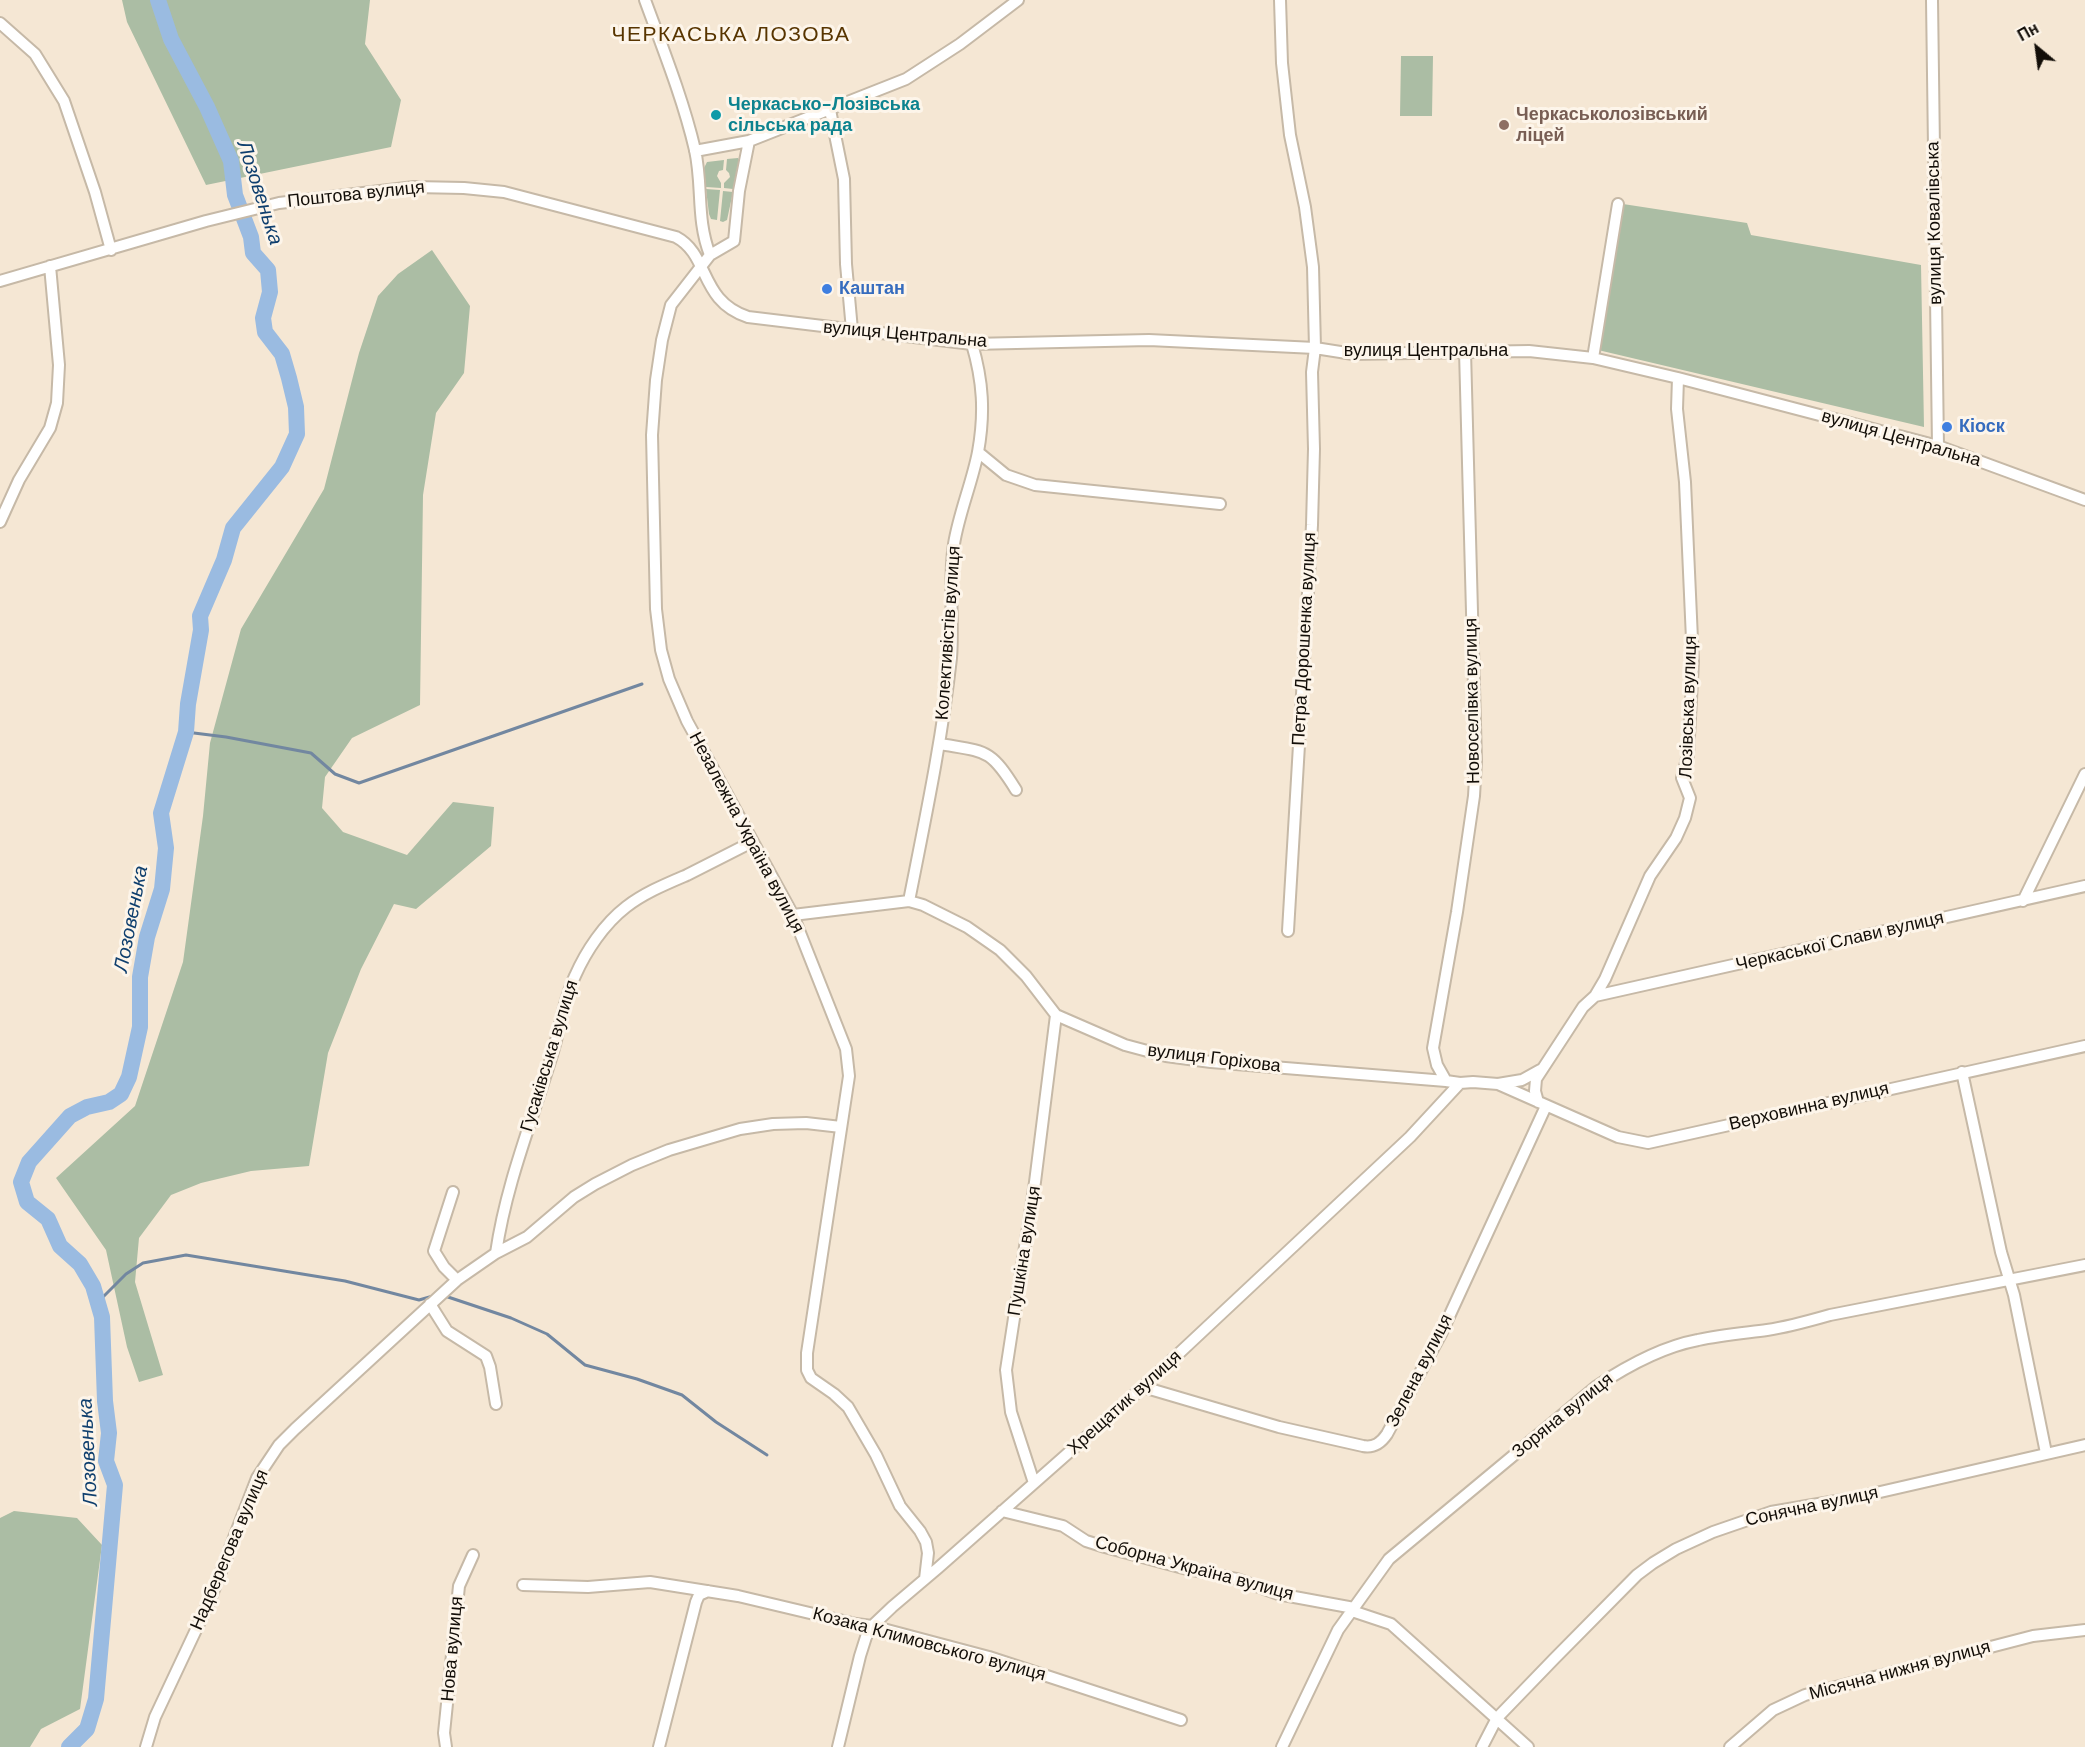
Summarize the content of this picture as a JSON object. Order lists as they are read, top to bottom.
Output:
{
  "streets": {
    "street": [
      "Поштова вулиця",
      "вулиця Ковалівська",
      "вулиця Центральна",
      "Колективістів вулиця",
      "Петра Дорошенка вулиця",
      "Новоселівка вулиця",
      "Лозівська вулиця",
      "Незалежна Україна вулиця",
      "Черкаської Слави вулиця",
      "Гусаківська вулиця",
      "вулиця Горіхова",
      "Верховинна вулиця",
      "Пушкіна вулиця",
      "Зелена вулиця",
      "Хрещатик вулиця",
      "Зоряна вулиця",
      "Сонячна вулиця",
      "Надберегова вулиця",
      "Соборна Україна вулиця",
      "Козака Климовського вулиця",
      "Нова вулиця",
      "Місячна нижня вулиця"
    ]
  },
  "crossings": [
    ["Поштова вулиця", "вулиця Центральна"],
    ["Поштова вулиця", "Незалежна Україна вулиця"],
    ["вулиця Ковалівська", "вулиця Центральна"],
    ["вулиця Центральна", "Колективістів вулиця"],
    ["вулиця Центральна", "Петра Дорошенка вулиця"],
    ["вулиця Центральна", "Новоселівка вулиця"],
    ["вулиця Центральна", "Лозівська вулиця"],
    ["вулиця Центральна", "Незалежна Україна вулиця"],
    ["Колективістів вулиця", "вулиця Горіхова"],
    ["Новоселівка вулиця", "вулиця Горіхова"],
    ["Лозівська вулиця", "Черкаської Слави вулиця"],
    ["Лозівська вулиця", "вулиця Горіхова"],
    ["Лозівська вулиця", "Верховинна вулиця"],
    ["Лозівська вулиця", "Зелена вулиця"],
    ["Незалежна Україна вулиця", "Гусаківська вулиця"],
    ["Незалежна Україна вулиця", "вулиця Горіхова"],
    ["Незалежна Україна вулиця", "Хрещатик вулиця"],
    ["Незалежна Україна вулиця", "Надберегова вулиця"],
    ["Гусаківська вулиця", "Надберегова вулиця"],
    ["вулиця Горіхова", "Верховинна вулиця"],
    ["вулиця Горіхова", "Пушкіна вулиця"],
    ["вулиця Горіхова", "Зелена вулиця"],
    ["вулиця Горіхова", "Хрещатик вулиця"],
    ["Верховинна вулиця", "Зелена вулиця"],
    ["Пушкіна вулиця", "Хрещатик вулиця"],
    ["Зелена вулиця", "Хрещатик вулиця"],
    ["Хрещатик вулиця", "Соборна Україна вулиця"],
    ["Хрещатик вулиця", "Козака Климовського вулиця"],
    ["Зоряна вулиця", "Соборна Україна вулиця"],
    ["Сонячна вулиця", "Соборна Україна вулиця"]
  ],
  "districts": ["ЧЕРКАСЬКА ЛОЗОВА"],
  "water": ["Лозовенька"],
  "places": [
    "Черкасько-Лозівська сільська рада",
    "Черкаськолозівський ліцей",
    "Каштан",
    "Кіоск"
  ],
  "north": "top left"
}
